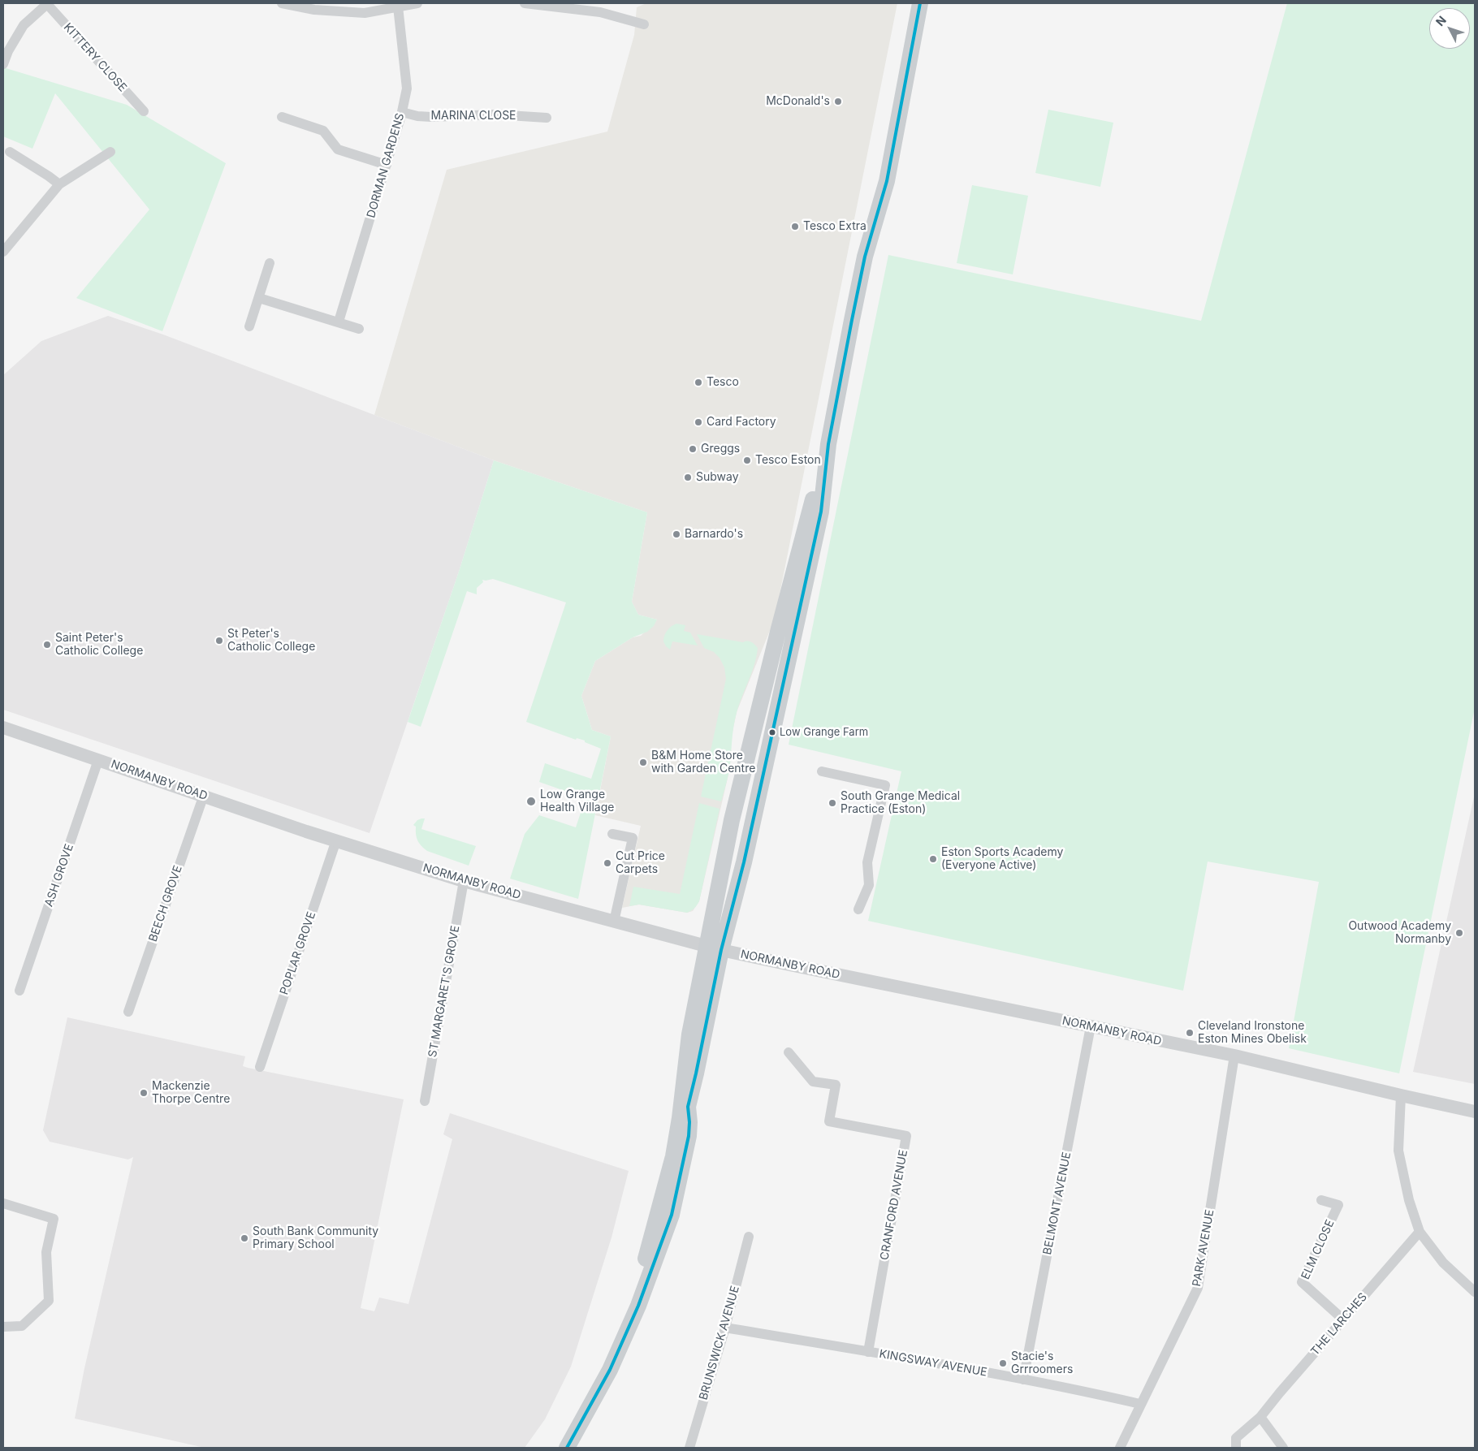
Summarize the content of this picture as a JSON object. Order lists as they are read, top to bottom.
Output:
{
  "streets": {
    "street": [
      "KITTERY CLOSE",
      "MARINA CLOSE",
      "DORMAN GARDENS",
      "NORMANBY ROAD",
      "ASH GROVE",
      "BEECH GROVE",
      "POPLAR GROVE",
      "ST MARGARET'S GROVE",
      "BELMONT AVENUE",
      "CRANFORD AVENUE",
      "PARK AVENUE",
      "ELM CLOSE",
      "THE LARCHES",
      "BRUNSWICK AVENUE",
      "KINGSWAY AVENUE"
    ]
  },
  "crossings": [
    ["MARINA CLOSE", "DORMAN GARDENS"],
    ["NORMANBY ROAD", "ASH GROVE"],
    ["NORMANBY ROAD", "BEECH GROVE"],
    ["NORMANBY ROAD", "POPLAR GROVE"],
    ["NORMANBY ROAD", "ST MARGARET'S GROVE"],
    ["NORMANBY ROAD", "BELMONT AVENUE"],
    ["NORMANBY ROAD", "PARK AVENUE"],
    ["BELMONT AVENUE", "KINGSWAY AVENUE"],
    ["CRANFORD AVENUE", "KINGSWAY AVENUE"],
    ["PARK AVENUE", "KINGSWAY AVENUE"],
    ["ELM CLOSE", "THE LARCHES"],
    ["BRUNSWICK AVENUE", "KINGSWAY AVENUE"]
  ],
  "places": [
    "McDonald's",
    "Tesco Extra",
    "Tesco",
    "Card Factory",
    "Greggs",
    "Tesco Eston",
    "Subway",
    "Barnardo's",
    "St Peter's Catholic College",
    "Saint Peter's Catholic College",
    "Low Grange Farm",
    "B&M Home Store with Garden Centre",
    "Low Grange Health Village",
    "South Grange Medical Practice (Eston)",
    "Eston Sports Academy (Everyone Active)",
    "Cut Price Carpets",
    "Outwood Academy Normanby",
    "Cleveland Ironstone Eston Mines Obelisk",
    "Mackenzie Thorpe Centre",
    "South Bank Community Primary School",
    "Stacie's Grrroomers"
  ],
  "north": "top left"
}
